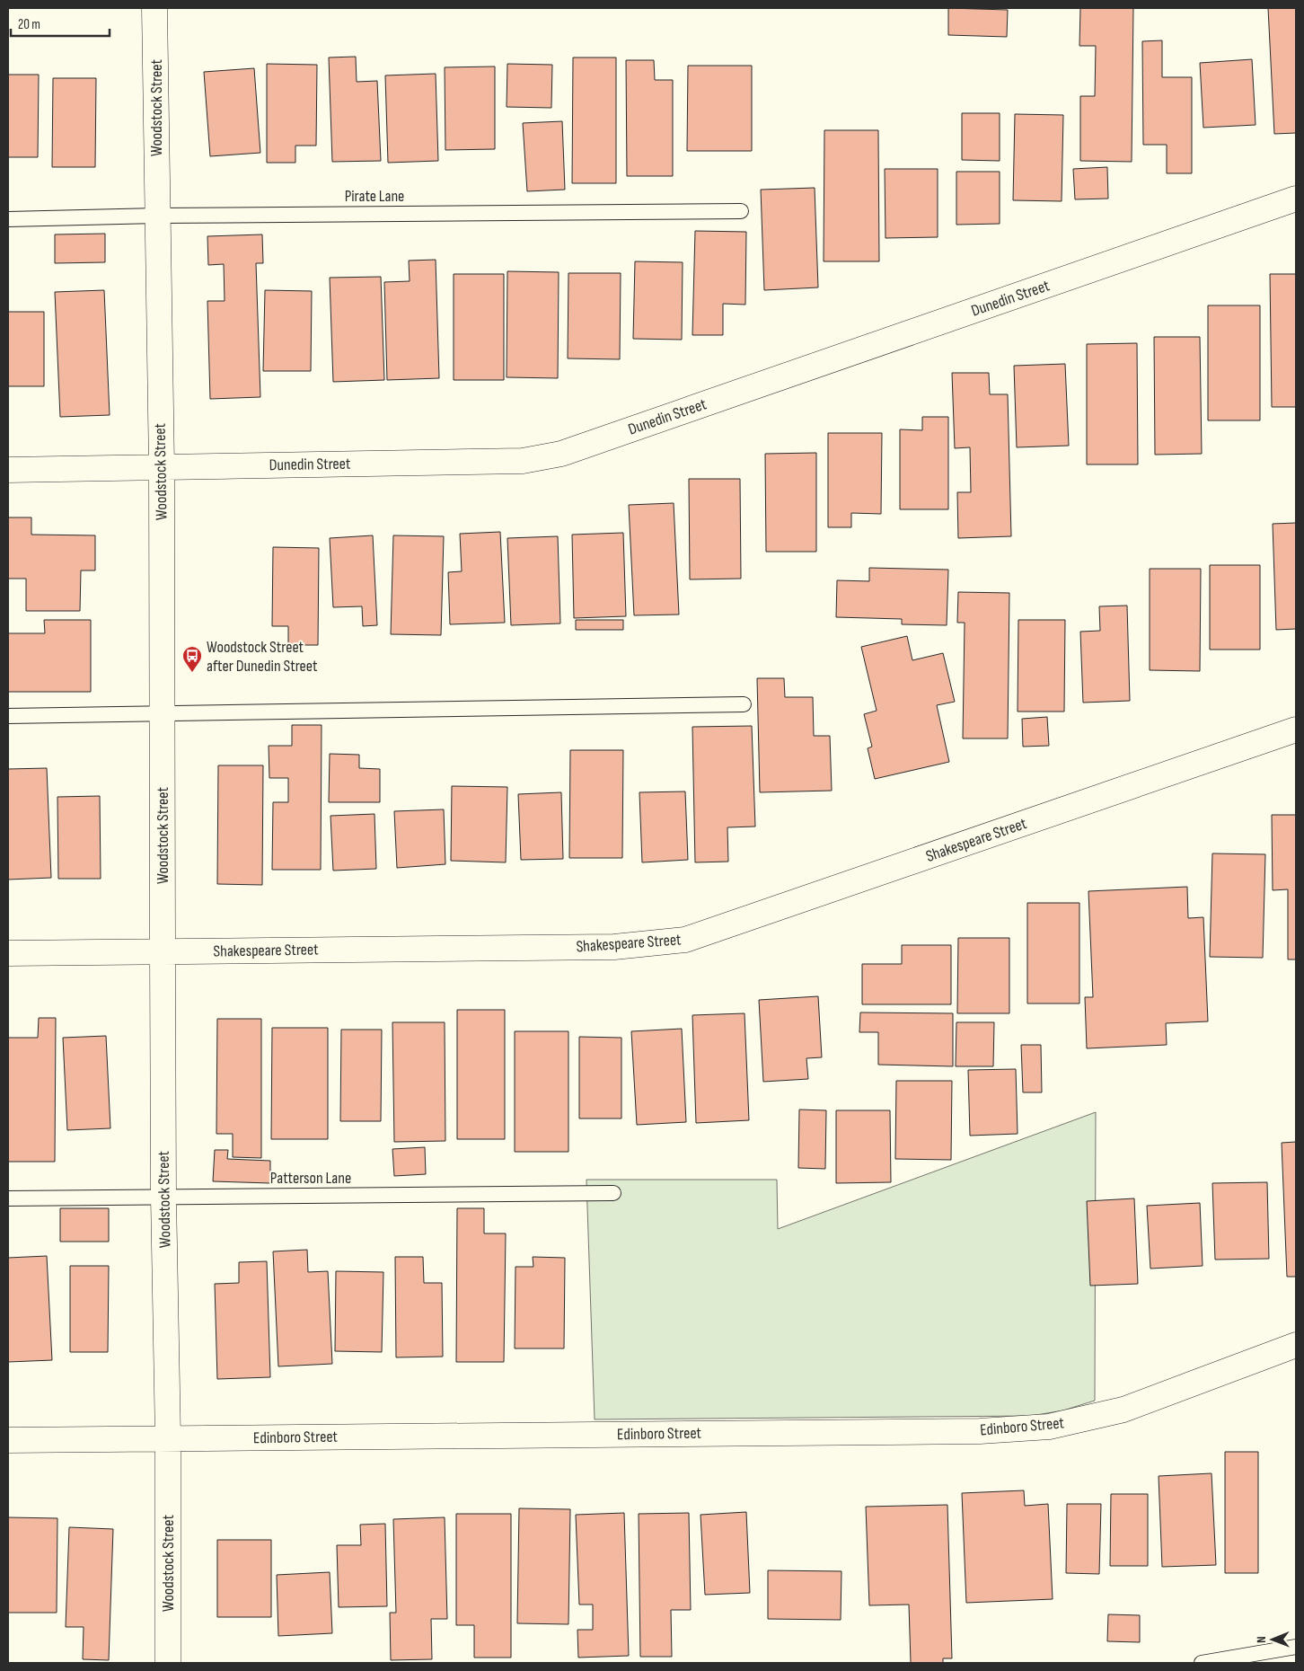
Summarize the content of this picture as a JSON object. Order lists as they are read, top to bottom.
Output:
{
  "streets": {
    "street": [
      "Woodstock Street",
      "Dunedin Street",
      "Shakespeare Street",
      "Edinboro Street"
    ],
    "lane": ["Pirate Lane", "Patterson Lane"]
  },
  "crossings": [
    ["Woodstock Street", "Pirate Lane"],
    ["Woodstock Street", "Dunedin Street"],
    ["Woodstock Street", "Shakespeare Street"],
    ["Woodstock Street", "Patterson Lane"],
    ["Woodstock Street", "Edinboro Street"]
  ],
  "places": {
    "bus stop": ["Woodstock Street after Dunedin Street"]
  },
  "scale_bar": "20 m",
  "north": "left"
}
